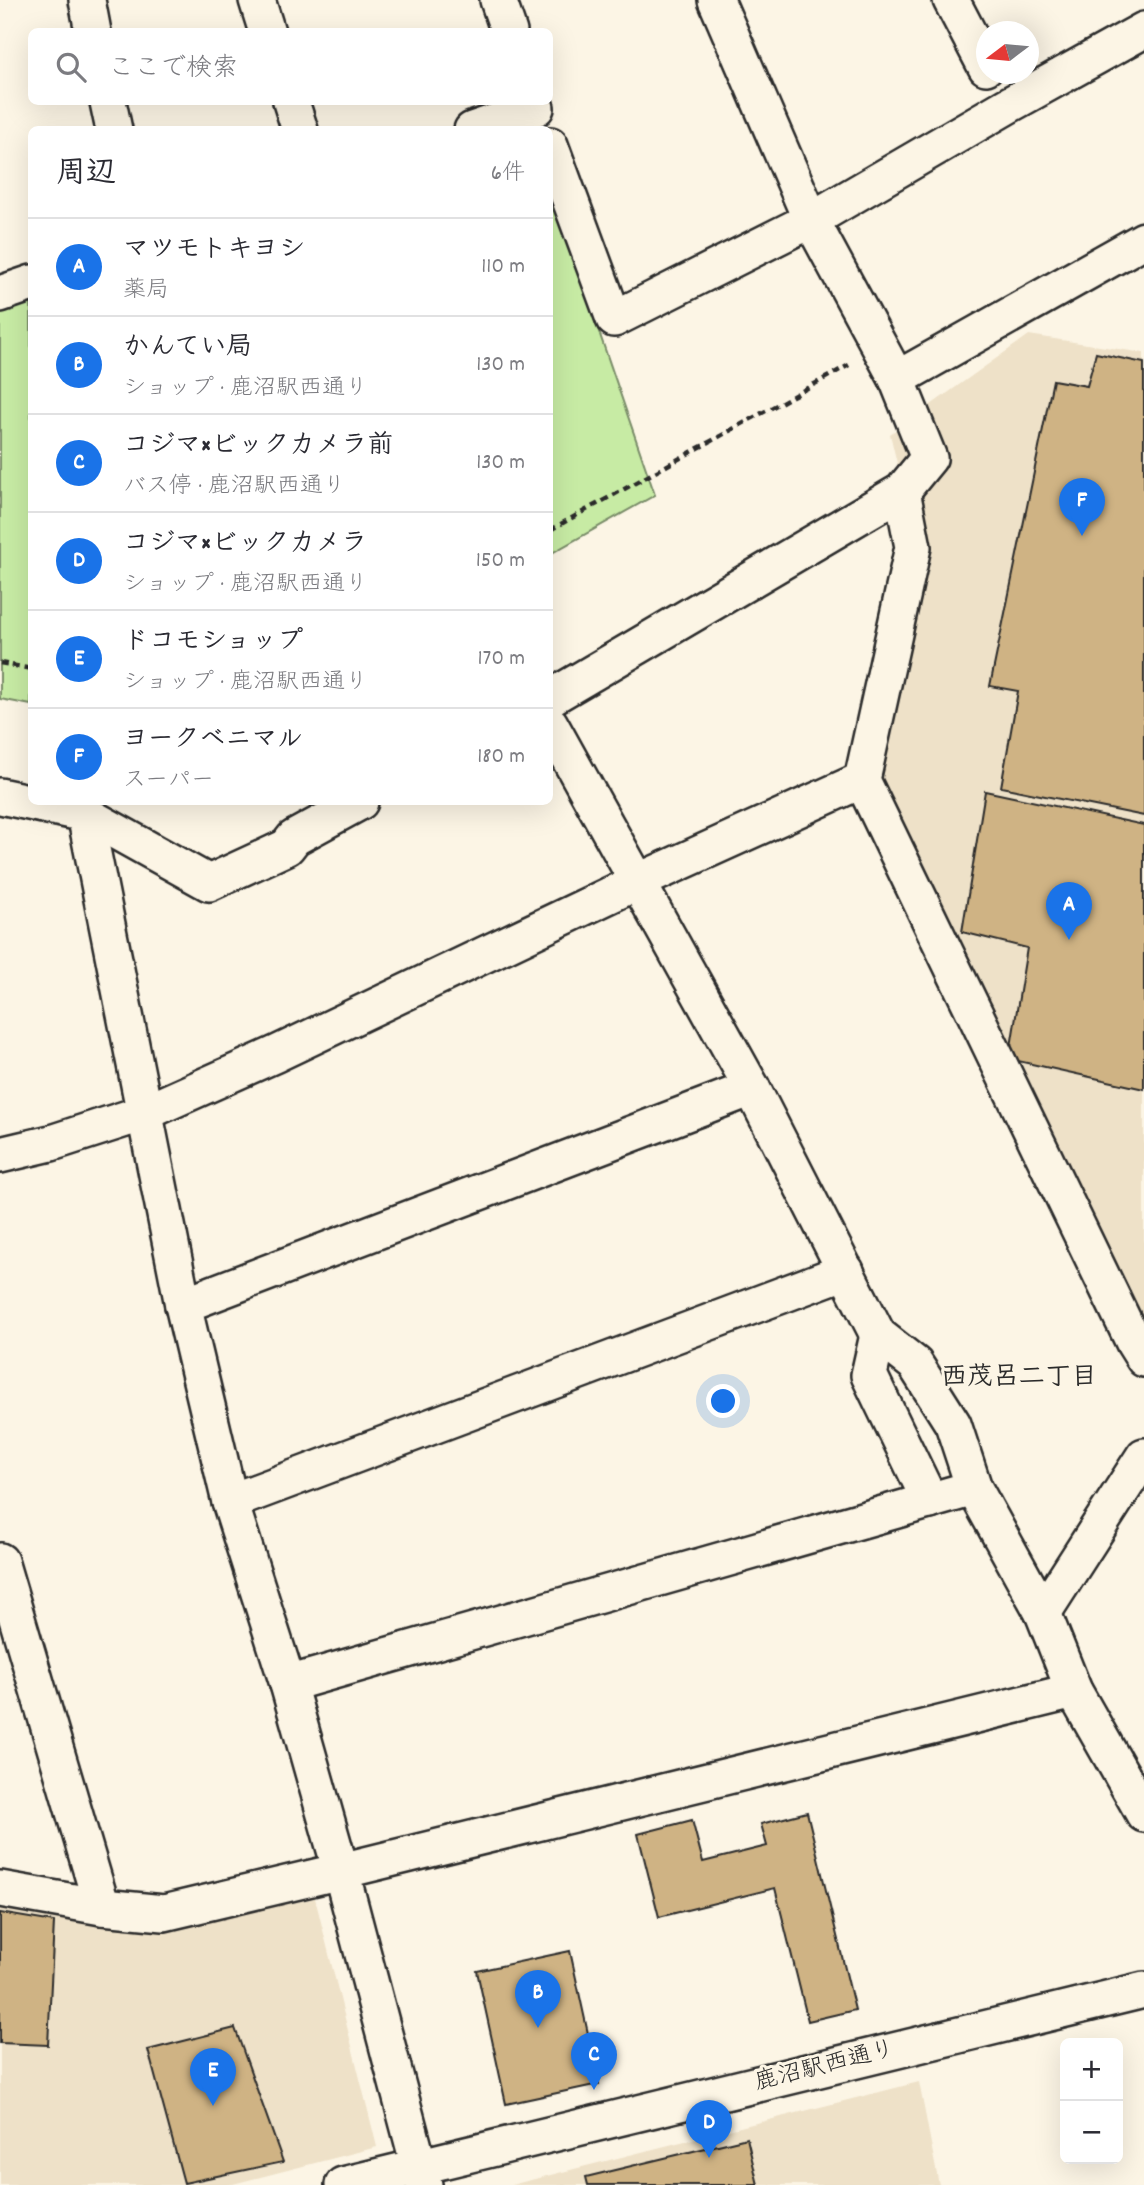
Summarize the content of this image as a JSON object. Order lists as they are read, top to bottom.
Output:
{
  "streets": {
    "street": ["鹿沼駅西通り"]
  },
  "districts": ["西茂呂二丁目"],
  "north": "left",
  "page": {
    "search": "ここで検索",
    "heading": ["周辺", "6件"],
    "list": [
      {
        "mark": "A",
        "name": "マツモトキヨシ",
        "note": "薬局",
        "value": "110 m"
      },
      {
        "mark": "B",
        "name": "かんてい局",
        "note": "ショップ · 鹿沼駅西通り",
        "value": "130 m"
      },
      {
        "mark": "C",
        "name": "コジマ×ビックカメラ前",
        "note": "バス停 · 鹿沼駅西通り",
        "value": "130 m"
      },
      {
        "mark": "D",
        "name": "コジマ×ビックカメラ",
        "note": "ショップ · 鹿沼駅西通り",
        "value": "150 m"
      },
      {
        "mark": "E",
        "name": "ドコモショップ",
        "note": "ショップ · 鹿沼駅西通り",
        "value": "170 m"
      },
      {
        "mark": "F",
        "name": "ヨークベニマル",
        "note": "スーパー",
        "value": "180 m"
      }
    ],
    "pins": [
      "F",
      "A",
      "B",
      "C",
      "E",
      "D"
    ],
    "map_buttons": ["+", "−"]
  }
}
